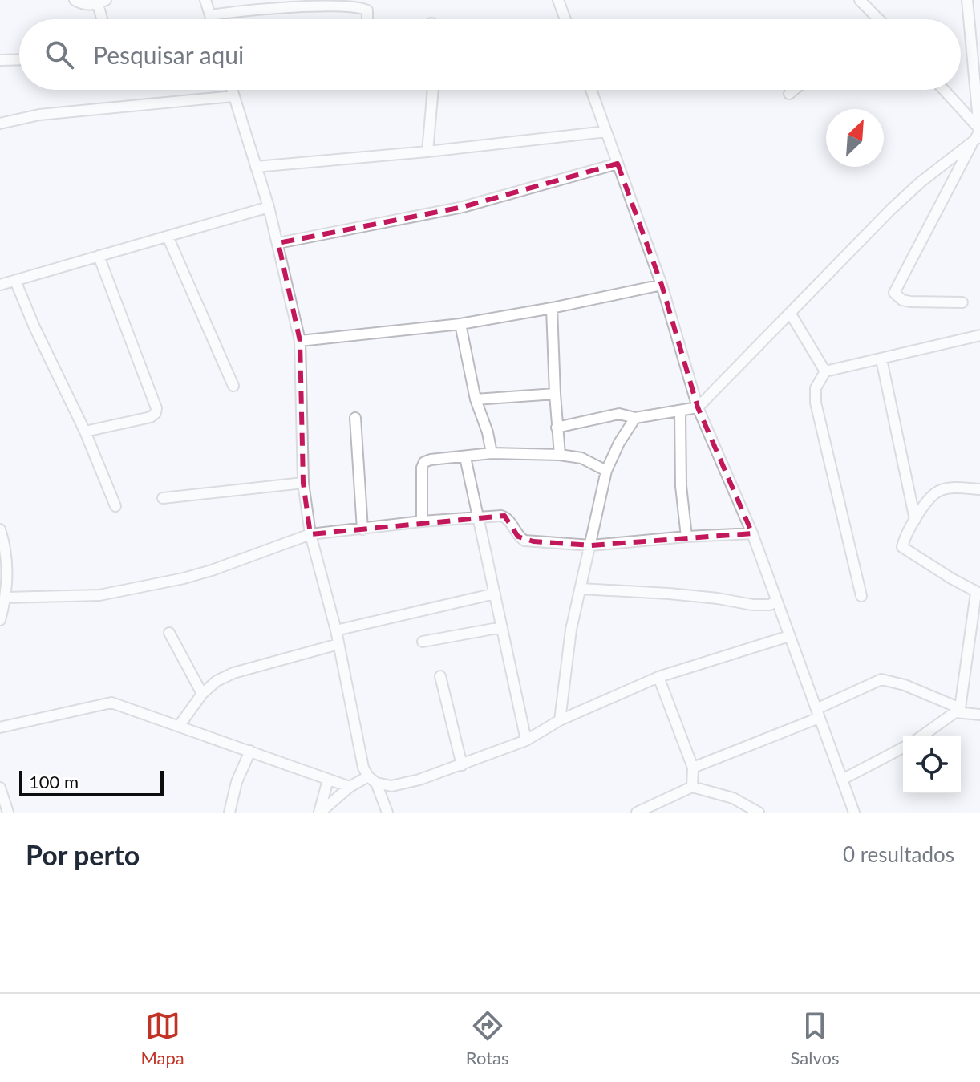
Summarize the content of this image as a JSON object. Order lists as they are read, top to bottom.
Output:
{
  "scale_bar": "100 m",
  "north": "top right",
  "page": {
    "search": "Pesquisar aqui",
    "scale": "100 m",
    "heading": ["Por perto", "0 resultados"],
    "nav": ["Mapa", "Rotas", "Salvos"]
  }
}
